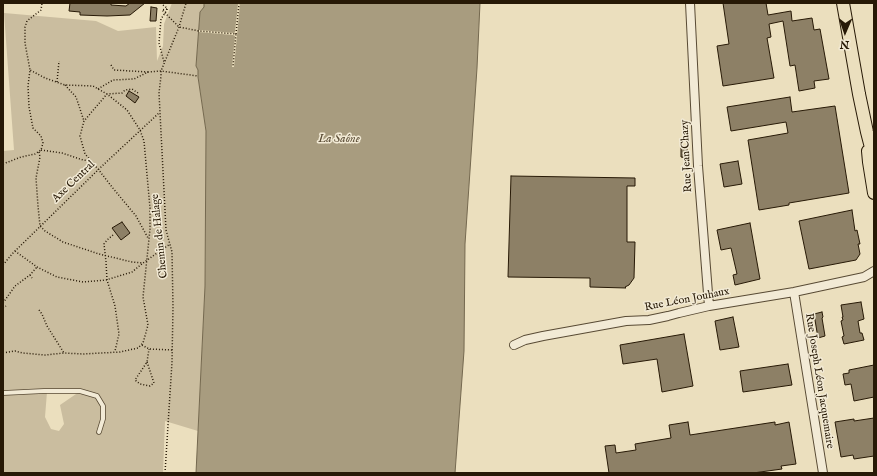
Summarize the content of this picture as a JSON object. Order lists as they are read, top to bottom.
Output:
{
  "streets": {
    "street": ["Rue Jean Chazy", "Rue Léon Jouhaux", "Rue Joseph Léon Jacquemaire"],
    "path": ["Axe Central", "Chemin de Halage"]
  },
  "crossings": [
    ["Rue Jean Chazy", "Rue Léon Jouhaux"],
    ["Axe Central", "Chemin de Halage"],
    ["Rue Léon Jouhaux", "Rue Joseph Léon Jacquemaire"]
  ],
  "water": ["La Saône"],
  "north": "bottom"
}
